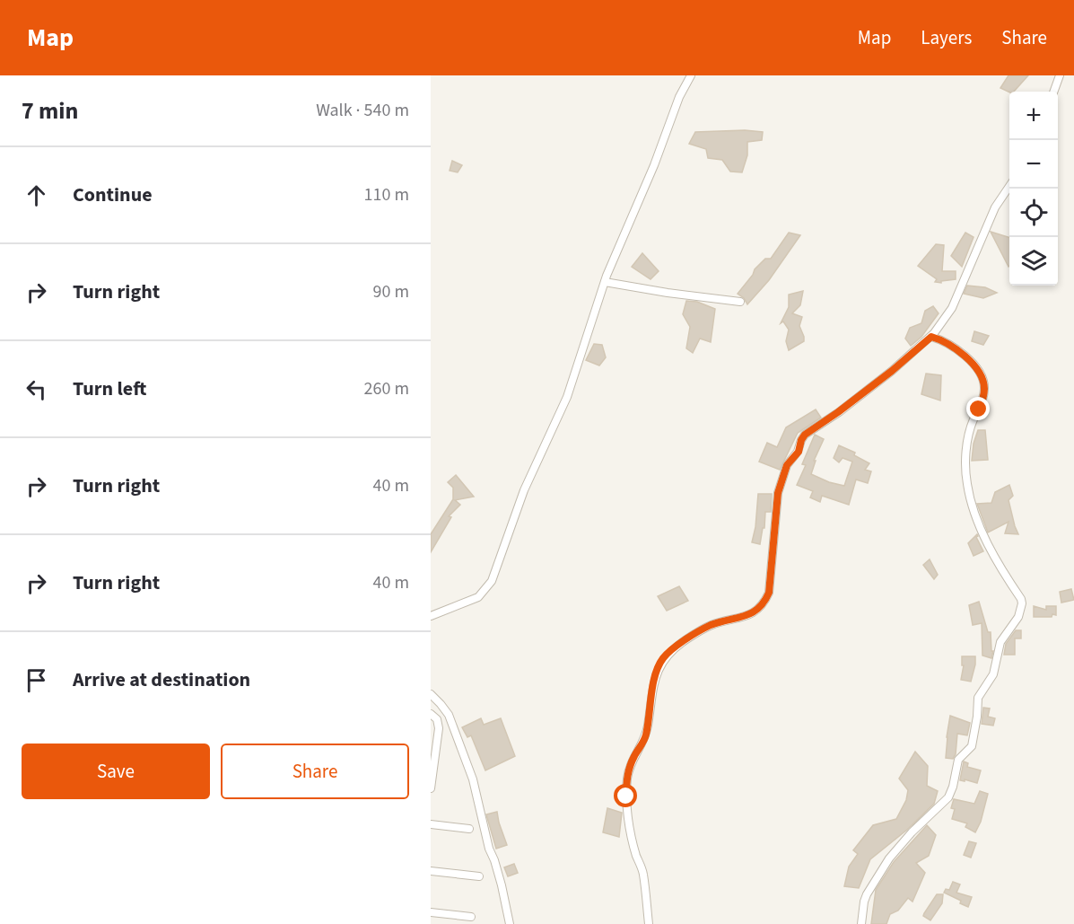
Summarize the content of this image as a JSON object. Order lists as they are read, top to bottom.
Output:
{
  "page": {
    "header": "Map",
    "nav": ["Map", "Layers", "Share"],
    "heading": ["7 min", "Walk · 540 m"],
    "map_buttons": ["+", "−"],
    "list": [
      ["Continue", "110 m"],
      ["Turn right", "90 m"],
      ["Turn left", "260 m"],
      ["Turn right", "40 m"],
      ["Turn right", "40 m"],
      "Arrive at destination"
    ],
    "buttons": ["Save", "Share"]
  }
}
